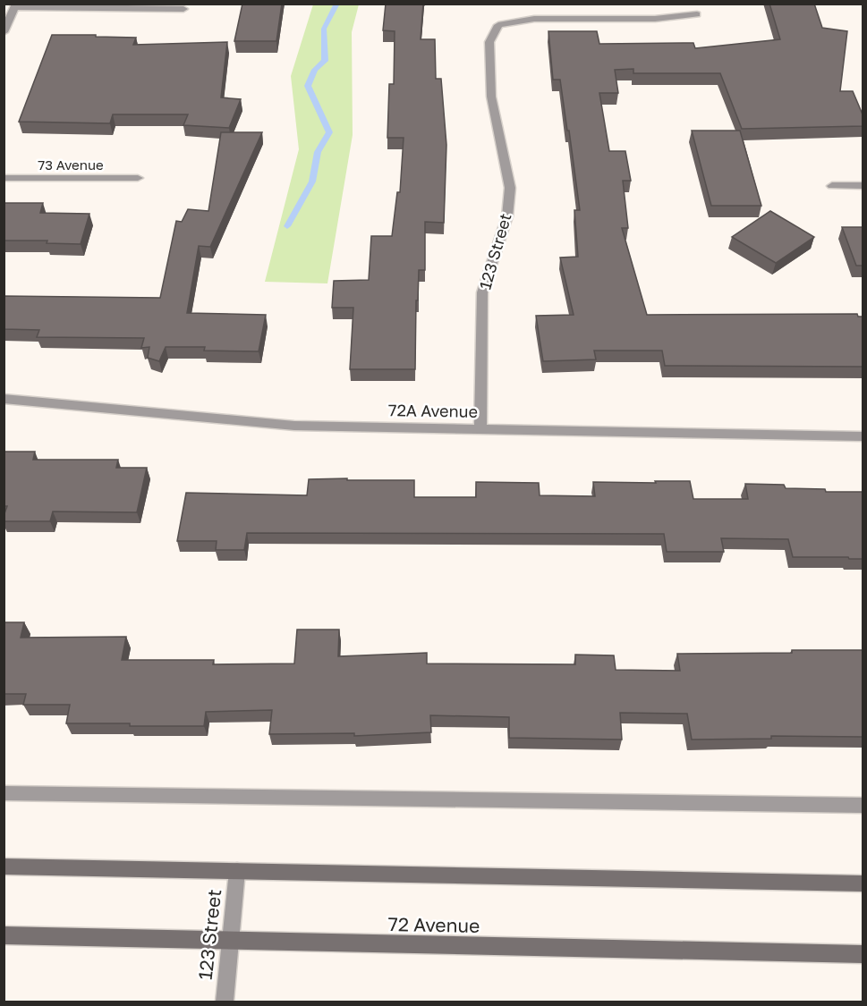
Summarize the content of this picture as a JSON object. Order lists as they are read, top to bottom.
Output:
{
  "streets": {
    "main road": ["72 Avenue"],
    "street": ["73 Avenue", "123 Street", "72A Avenue"]
  },
  "crossings": [
    ["123 Street", "72A Avenue"],
    ["123 Street", "72 Avenue"]
  ]
}
